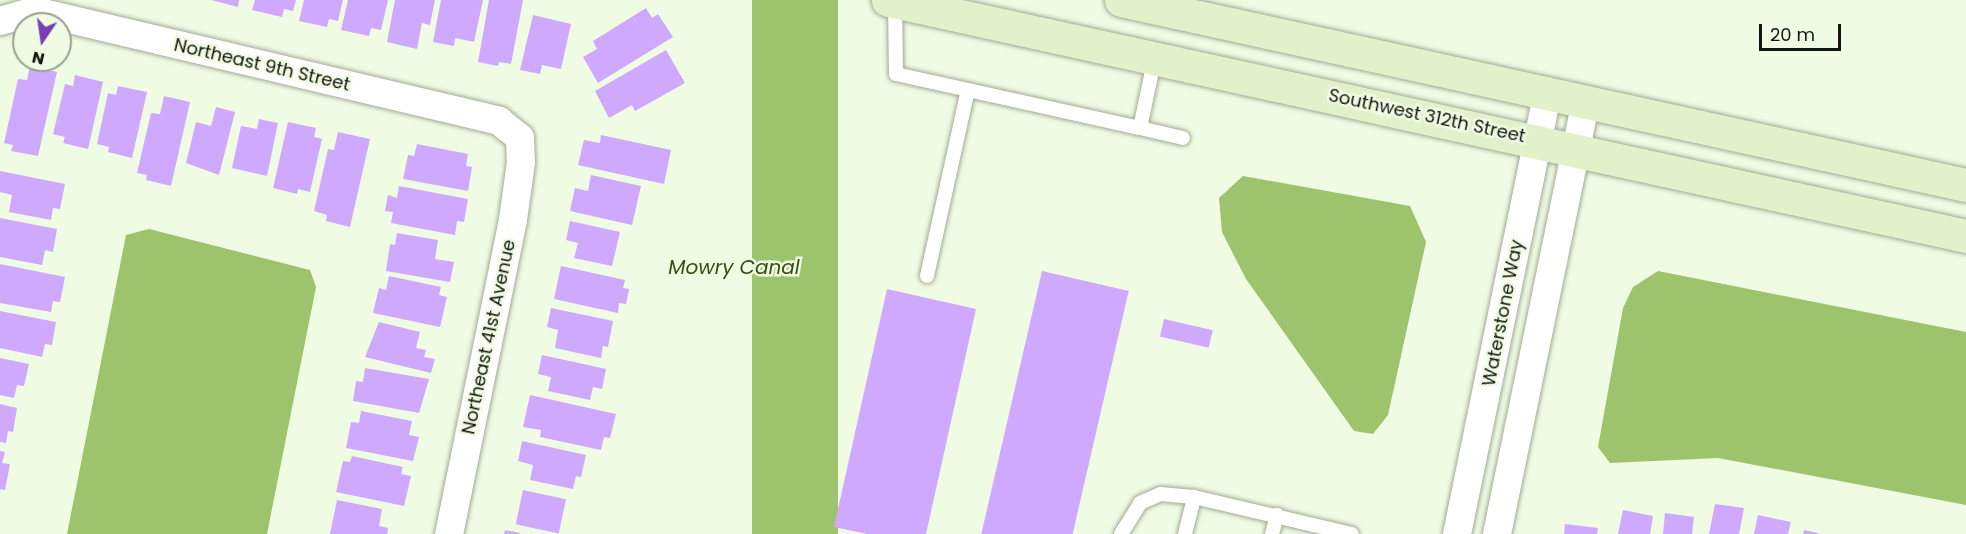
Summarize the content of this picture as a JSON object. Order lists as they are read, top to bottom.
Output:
{
  "streets": {
    "main road": ["Southwest 312th Street"],
    "street": ["Northeast 9th Street", "Waterstone Way", "Northeast 41st Avenue"]
  },
  "crossings": [
    ["Northeast 9th Street", "Northeast 41st Avenue"],
    ["Southwest 312th Street", "Waterstone Way"]
  ],
  "water": ["Mowry Canal"],
  "scale_bar": "20 m",
  "north": "bottom"
}
